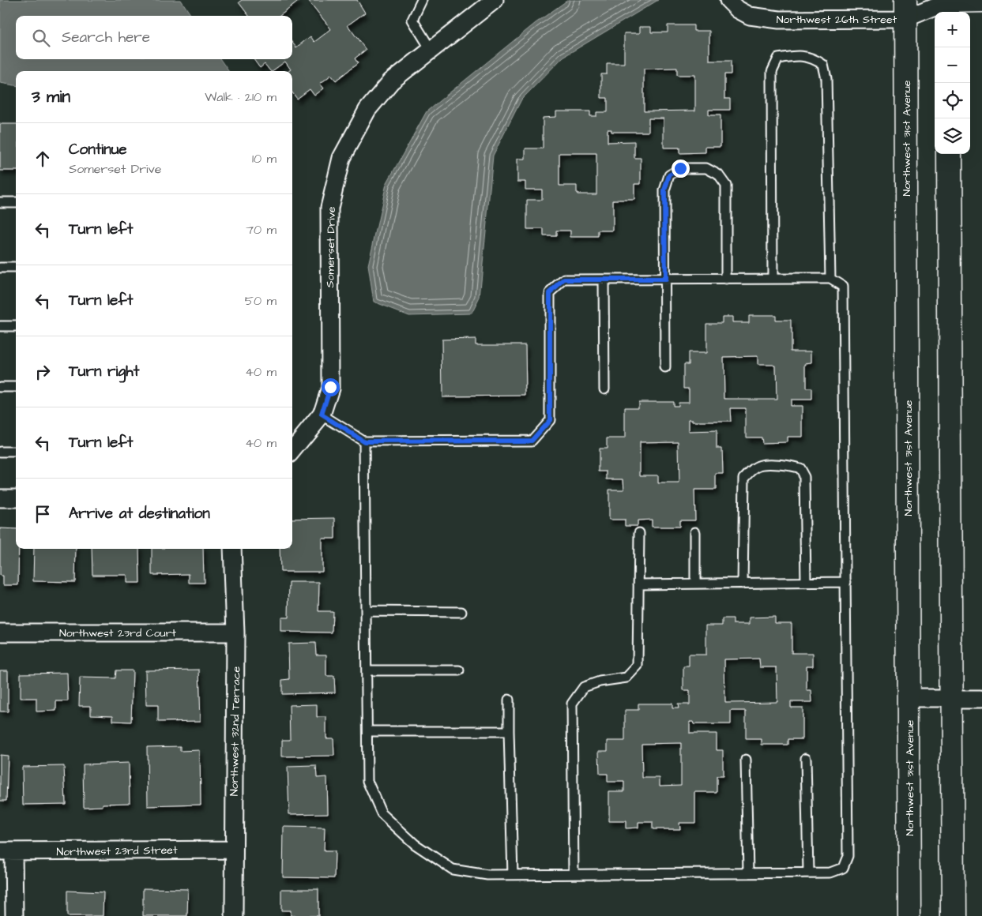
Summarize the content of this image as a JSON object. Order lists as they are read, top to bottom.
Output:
{
  "streets": {
    "main road": ["Northwest 26th Street", "Northwest 31st Avenue"],
    "street": [
      "Somerset Drive",
      "Northwest 23rd Court",
      "Northwest 32nd Terrace",
      "Northwest 23rd Street"
    ]
  },
  "crossings": [
    ["Northwest 26th Street", "Northwest 31st Avenue"],
    ["Northwest 23rd Court", "Northwest 32nd Terrace"],
    ["Northwest 32nd Terrace", "Northwest 23rd Street"]
  ],
  "page": {
    "map_buttons": ["+", "−"],
    "search": "Search here",
    "heading": ["3 min", "Walk · 210 m"],
    "list": [
      ["Continue", "Somerset Drive", "10 m"],
      ["Turn left", "70 m"],
      ["Turn left", "50 m"],
      ["Turn right", "40 m"],
      ["Turn left", "40 m"],
      "Arrive at destination"
    ]
  }
}
